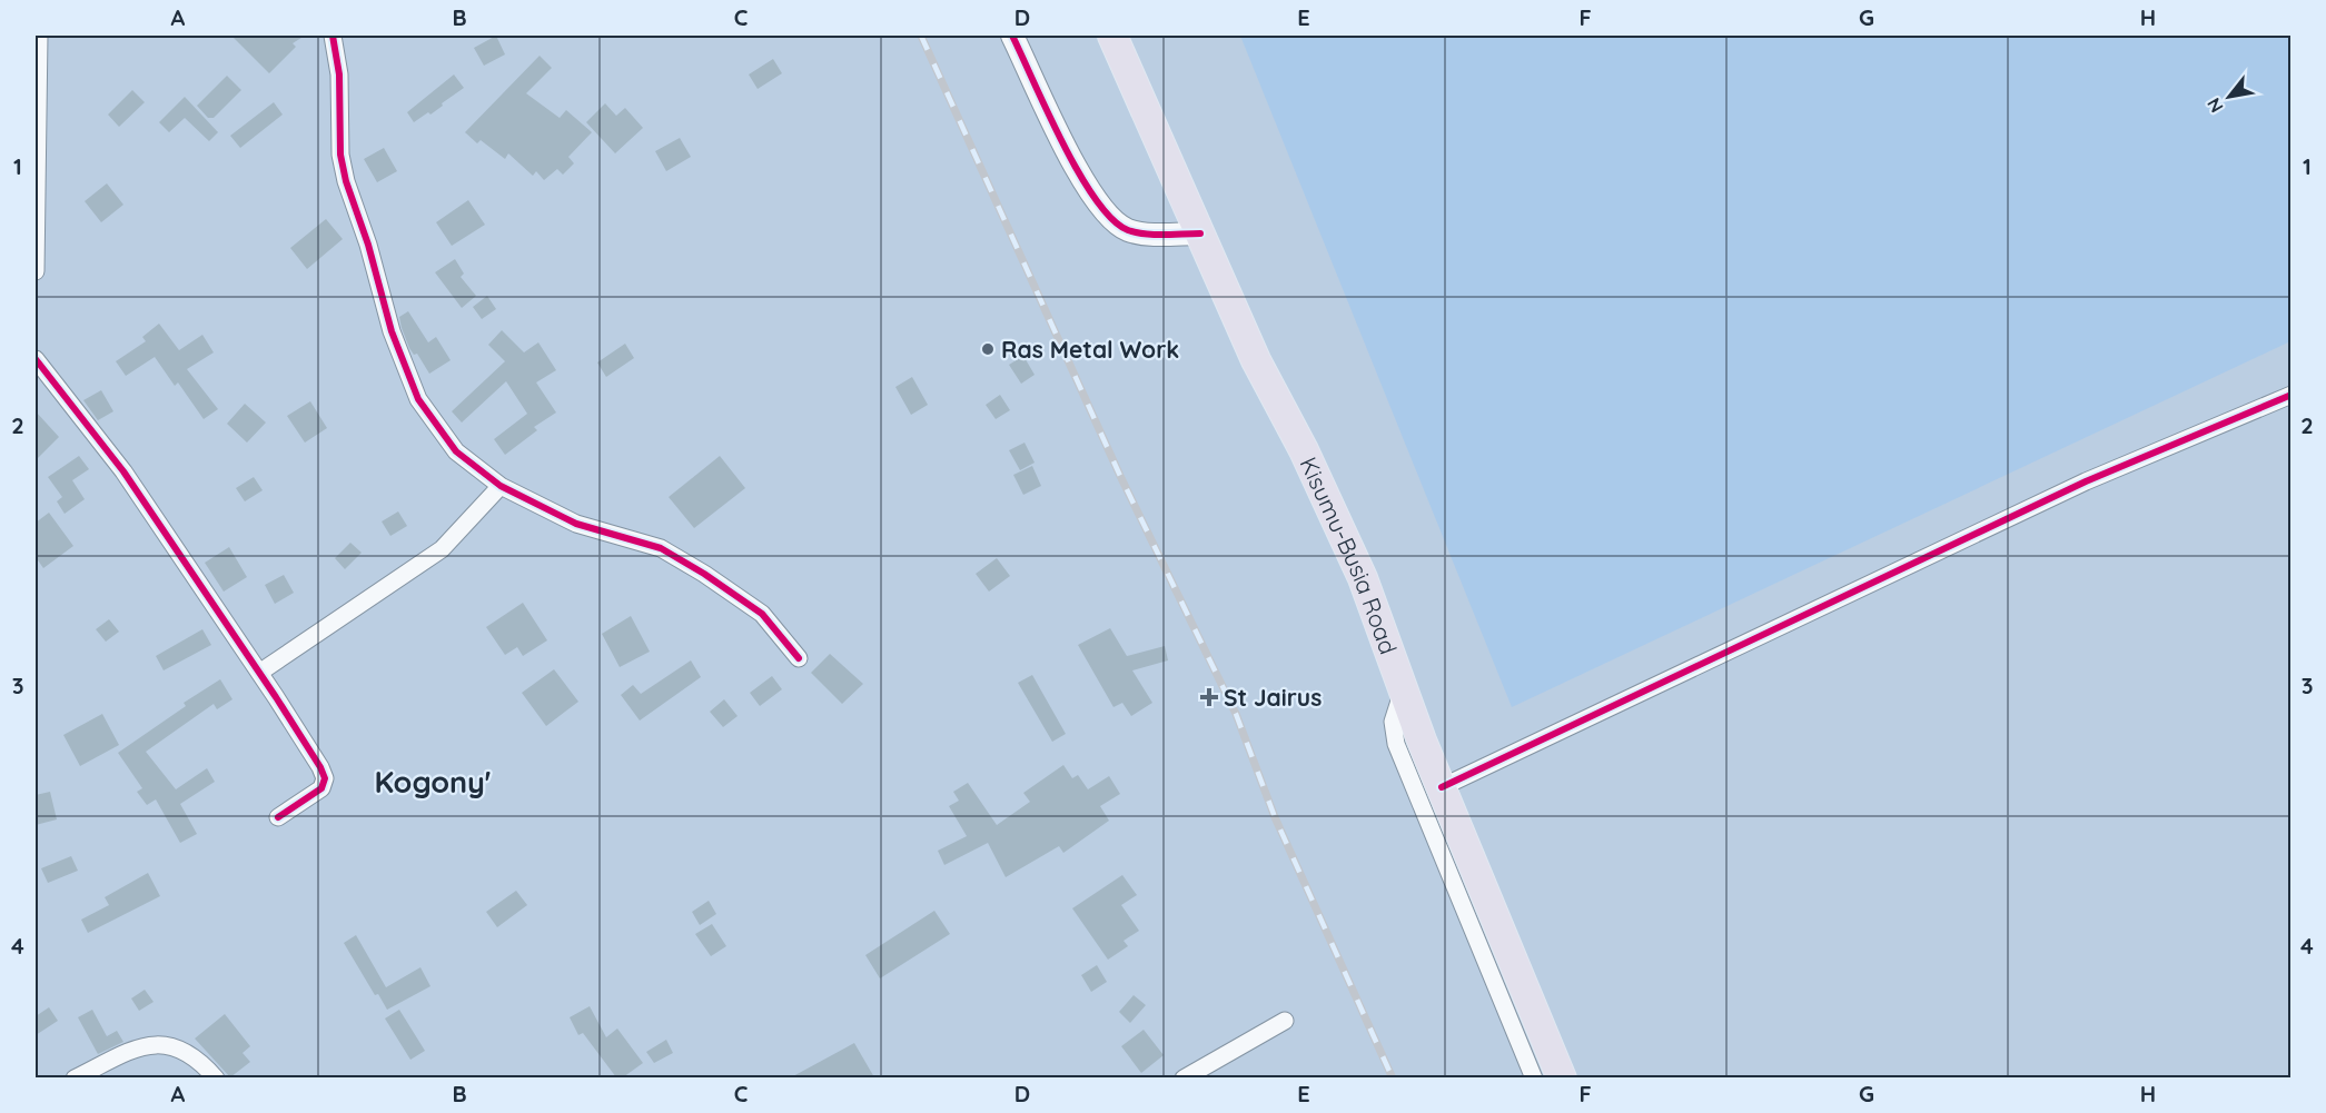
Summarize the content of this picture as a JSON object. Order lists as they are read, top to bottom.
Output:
{
  "streets": {
    "highway": ["Kisumu-Busia Road"]
  },
  "districts": ["Kogony'"],
  "places": {
    "other": ["Ras Metal Work"],
    "health": ["St Jairus"]
  },
  "north": "bottom left",
  "grid": {
    "columns": [
      "A",
      "B",
      "C",
      "D",
      "E",
      "F",
      "G",
      "H"
    ],
    "rows": [
      "1",
      "2",
      "3",
      "4"
    ]
  }
}
